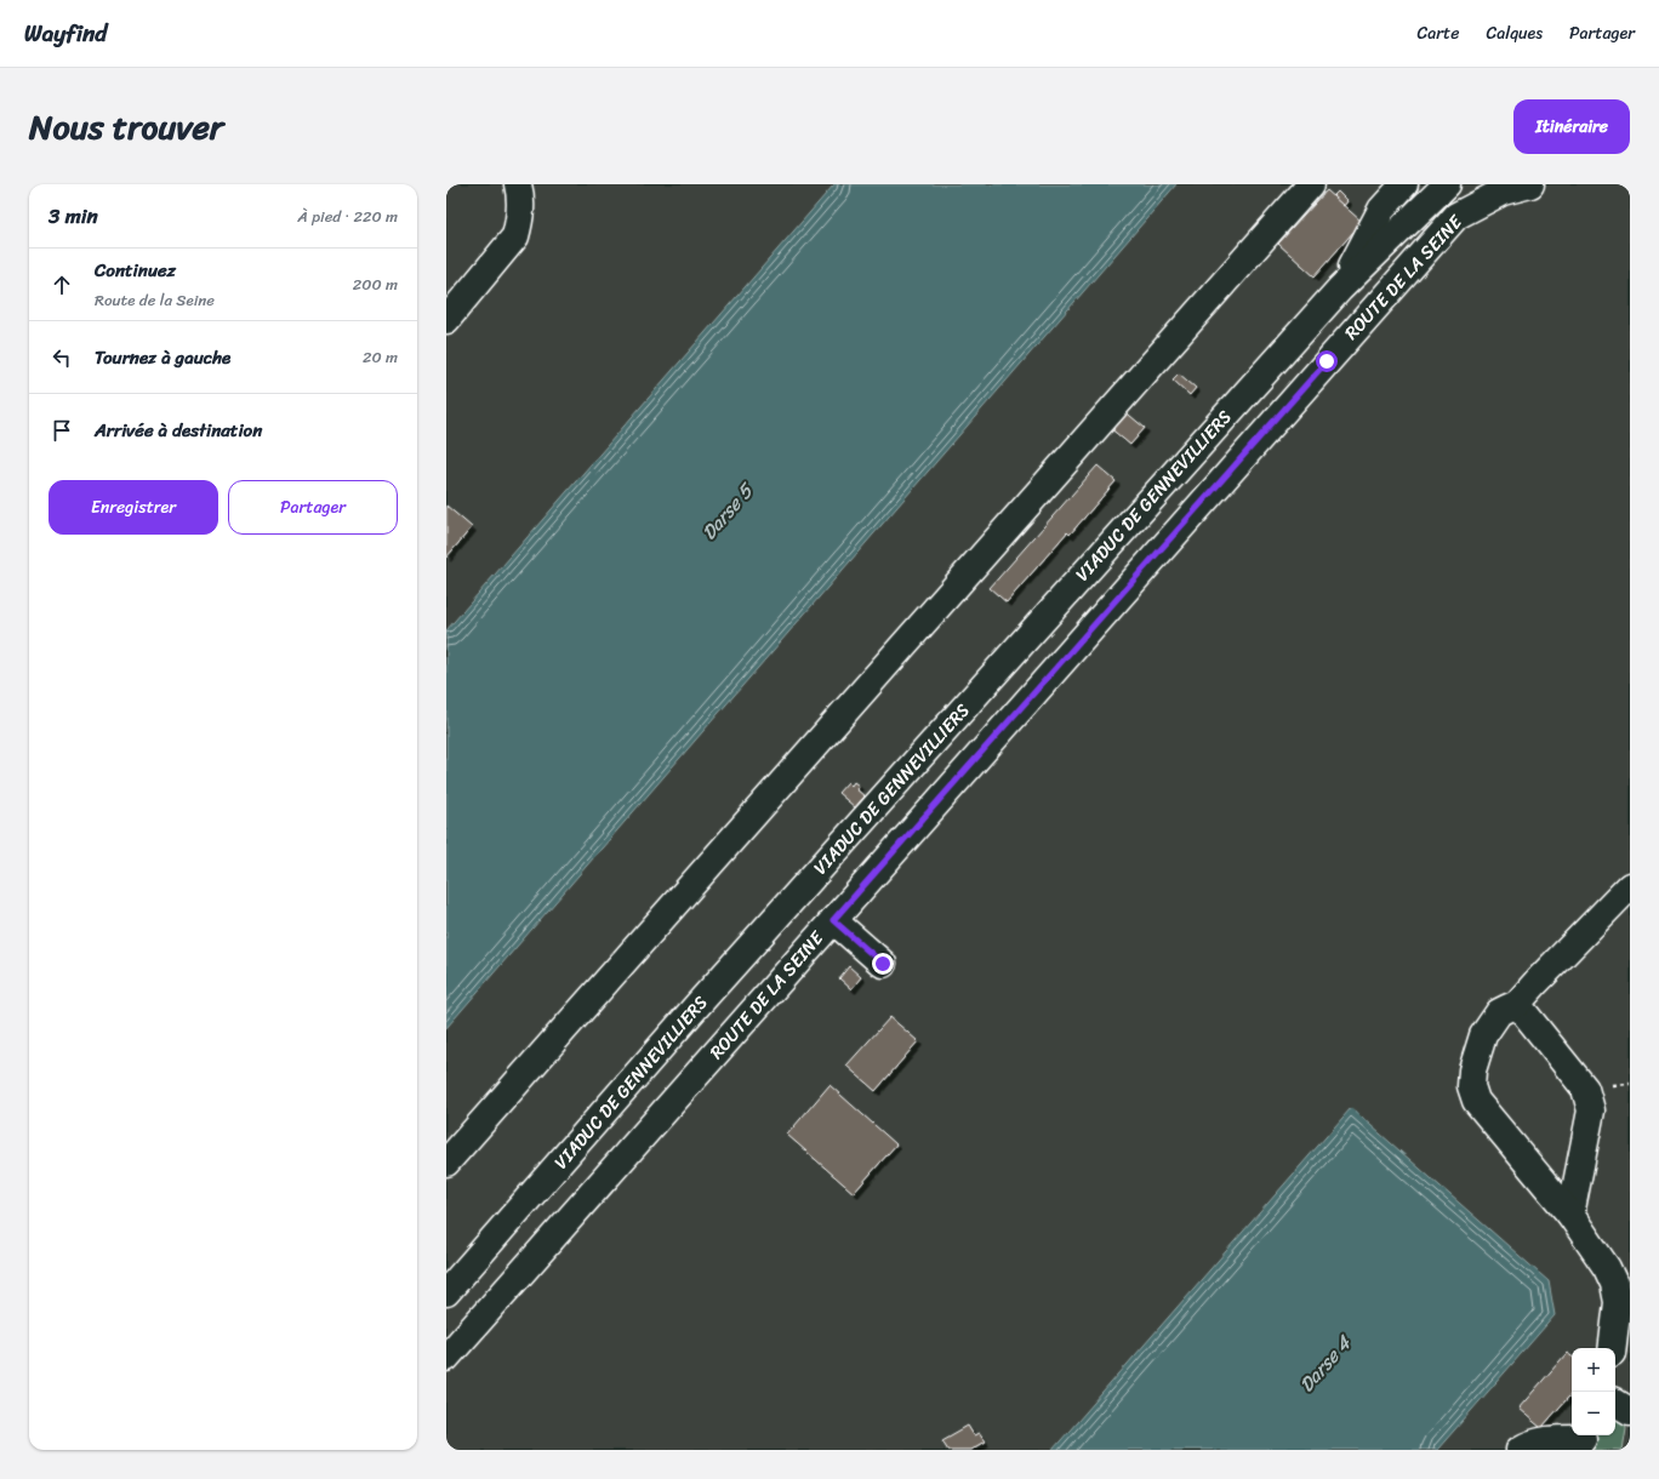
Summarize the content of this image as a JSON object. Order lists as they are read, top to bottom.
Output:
{
  "streets": {
    "main road": ["ROUTE DE LA SEINE", "VIADUC DE GENNEVILLIERS"]
  },
  "water": ["Darse 5", "Darse 4"],
  "page": {
    "header": "Wayfind",
    "nav": ["Carte", "Calques", "Partager"],
    "title": "Nous trouver",
    "buttons": [
      "Itinéraire",
      ["Enregistrer", "Partager"]
    ],
    "heading": ["3 min", "À pied · 220 m"],
    "list": [
      ["Continuez", "Route de la Seine", "200 m"],
      ["Tournez à gauche", "20 m"],
      "Arrivée à destination"
    ],
    "map_buttons": ["+", "−"]
  }
}
